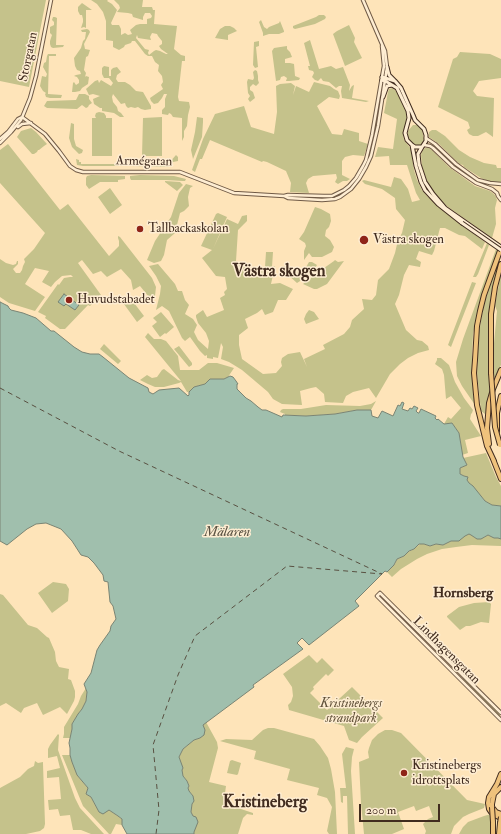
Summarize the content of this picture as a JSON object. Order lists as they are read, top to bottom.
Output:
{
  "streets": {
    "street": ["Storgatan", "Armégatan", "Lindhagensgatan"]
  },
  "crossings": [
    ["Storgatan", "Armégatan"]
  ],
  "districts": ["Västra skogen", "Hornsberg", "Kristineberg"],
  "water": ["Mälaren"],
  "parks": ["Kristinebergs strandpark"],
  "places": [
    "Tallbackaskolan",
    "Västra skogen",
    "Huvudstabadet",
    "Kristinebergs idrottsplats"
  ],
  "scale_bar": "200 m"
}
